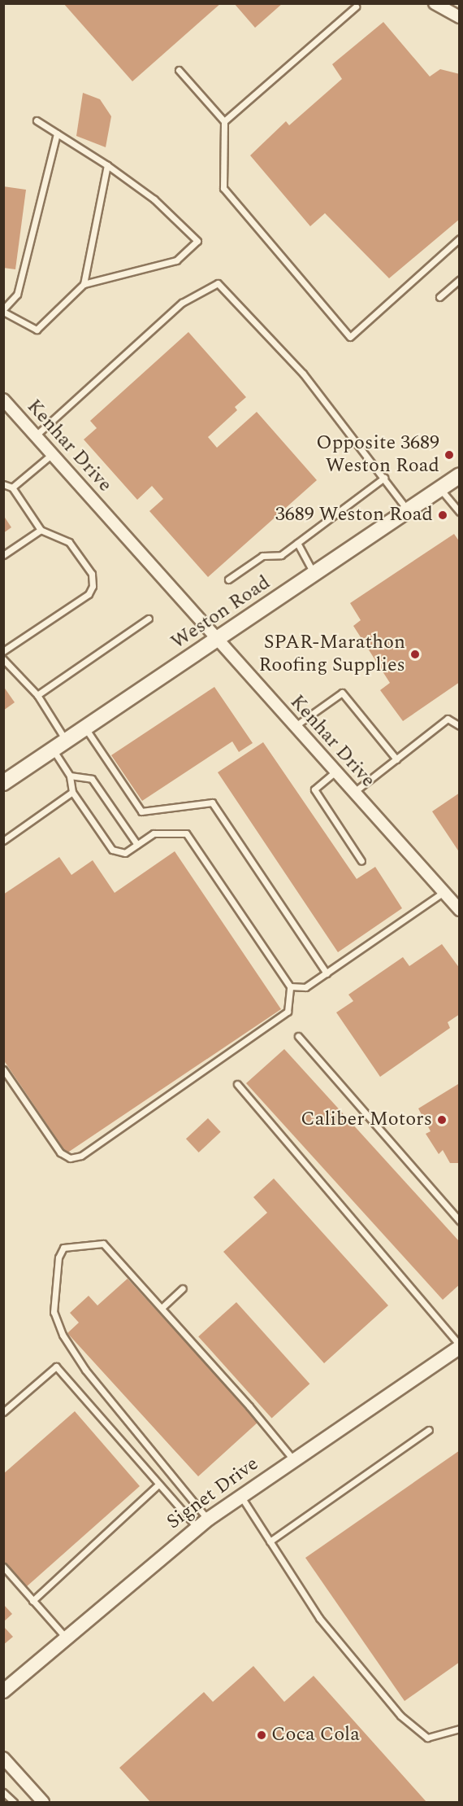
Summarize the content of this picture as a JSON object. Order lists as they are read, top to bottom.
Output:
{
  "streets": {
    "main road": ["Weston Road"],
    "street": ["Kenhar Drive", "Signet Drive"]
  },
  "crossings": [
    ["Kenhar Drive", "Weston Road"]
  ],
  "places": [
    "Opposite 3689 Weston Road",
    "3689 Weston Road",
    "SPAR-Marathon Roofing Supplies",
    "Caliber Motors",
    "Coca Cola"
  ]
}
